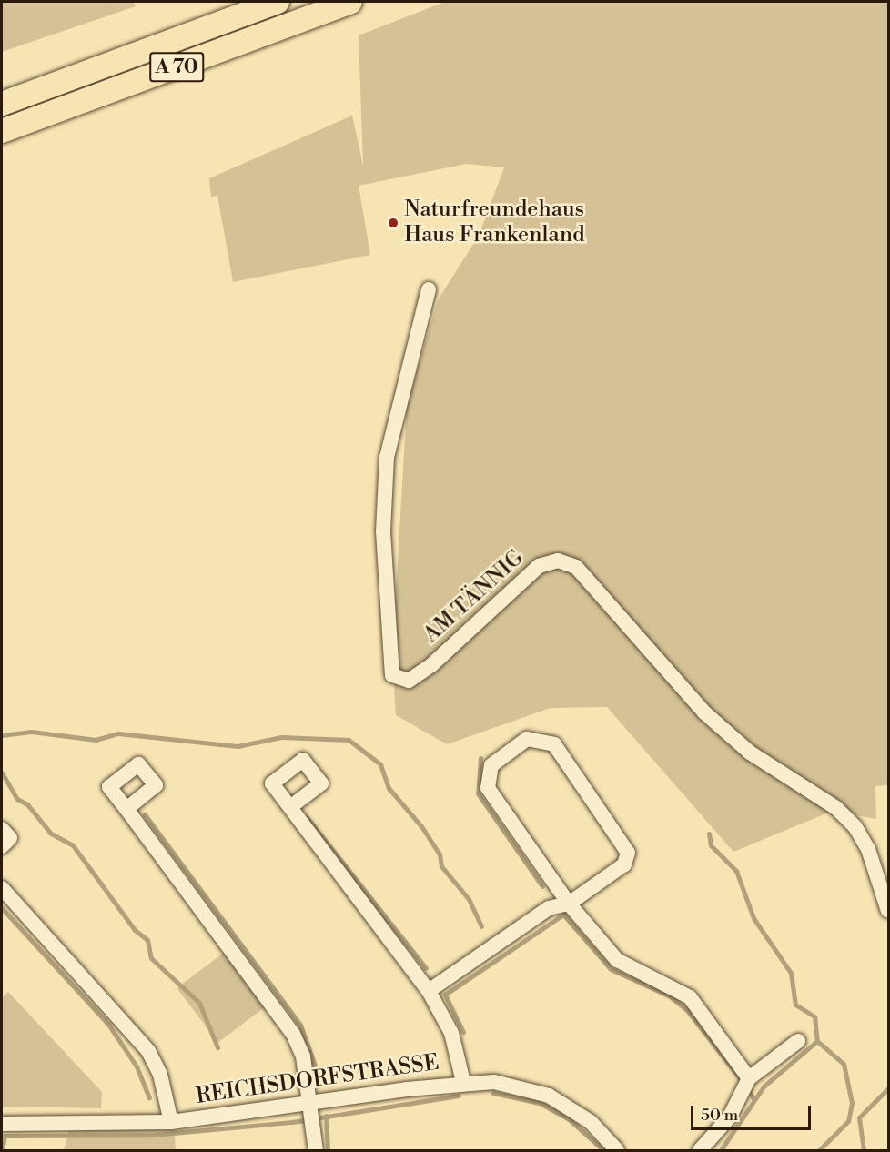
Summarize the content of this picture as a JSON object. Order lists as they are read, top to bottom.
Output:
{
  "streets": {
    "highway": ["A 70"],
    "street": ["AM TÄNNIG", "REICHSDORFSTRASSE"]
  },
  "places": ["Naturfreundehaus Haus Frankenland"],
  "scale_bar": "50 m"
}
